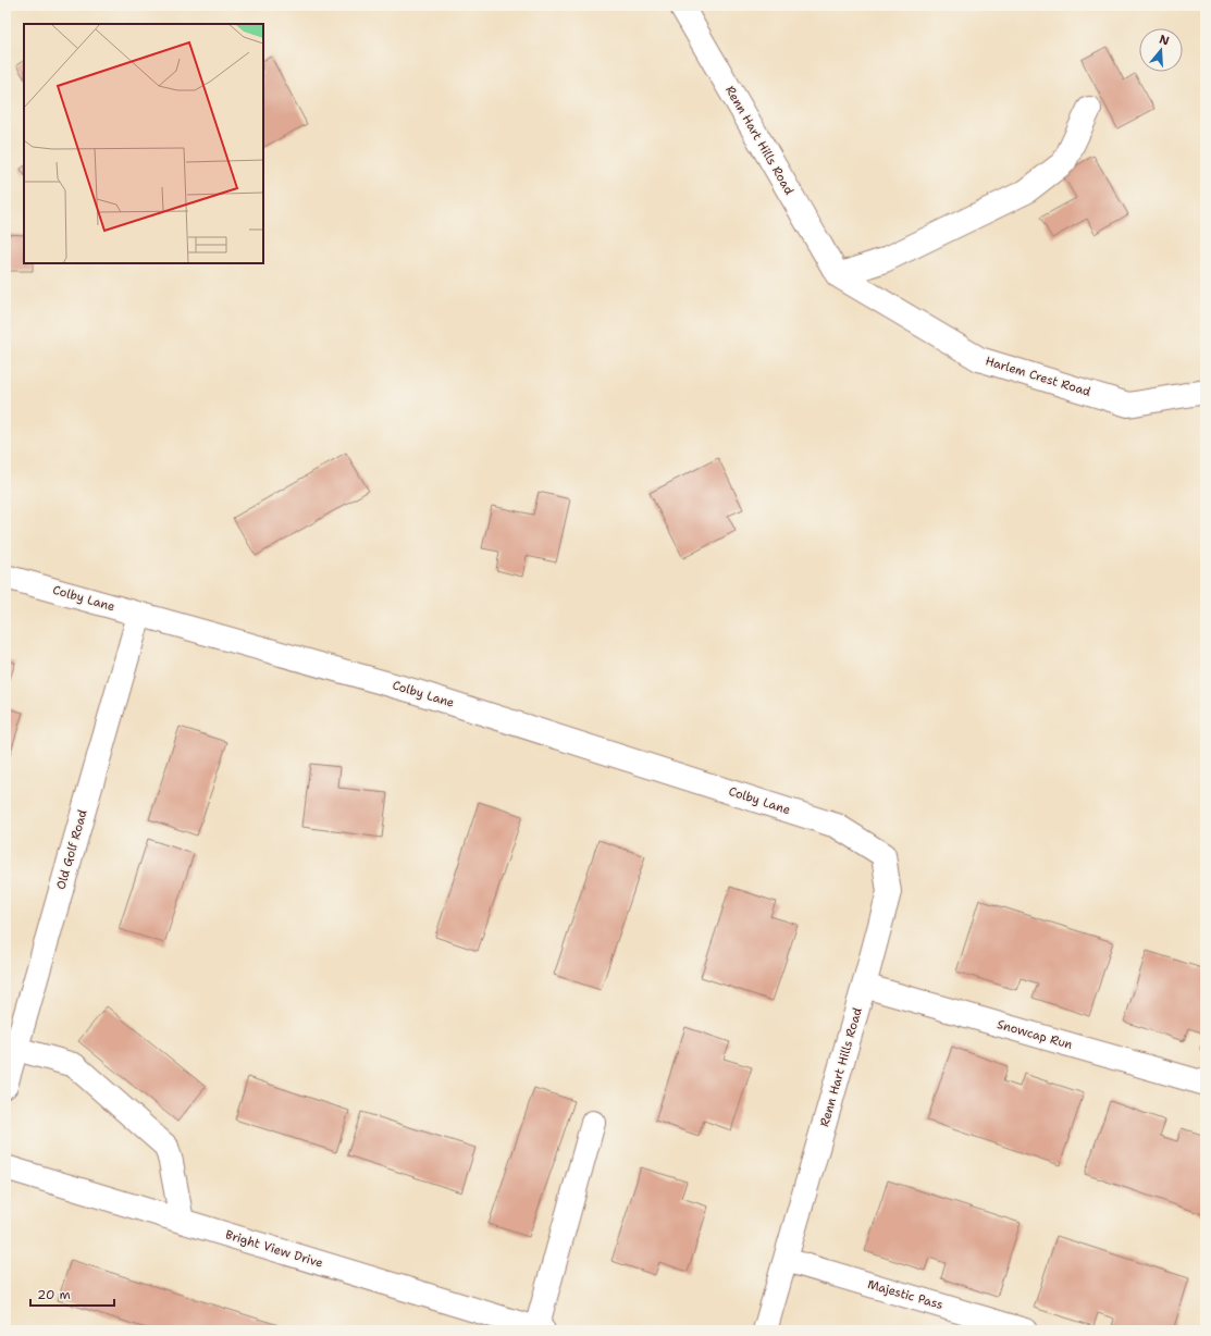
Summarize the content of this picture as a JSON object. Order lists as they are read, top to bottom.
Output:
{
  "streets": {
    "street": [
      "Renn Hart Hills Road",
      "Harlem Crest Road",
      "Colby Lane",
      "Old Golf Road",
      "Snowcap Run",
      "Bright View Drive",
      "Majestic Pass"
    ]
  },
  "crossings": [
    ["Renn Hart Hills Road", "Harlem Crest Road"],
    ["Renn Hart Hills Road", "Colby Lane"],
    ["Renn Hart Hills Road", "Snowcap Run"],
    ["Renn Hart Hills Road", "Majestic Pass"],
    ["Colby Lane", "Old Golf Road"]
  ],
  "scale_bar": "20 m",
  "north": "top"
}
